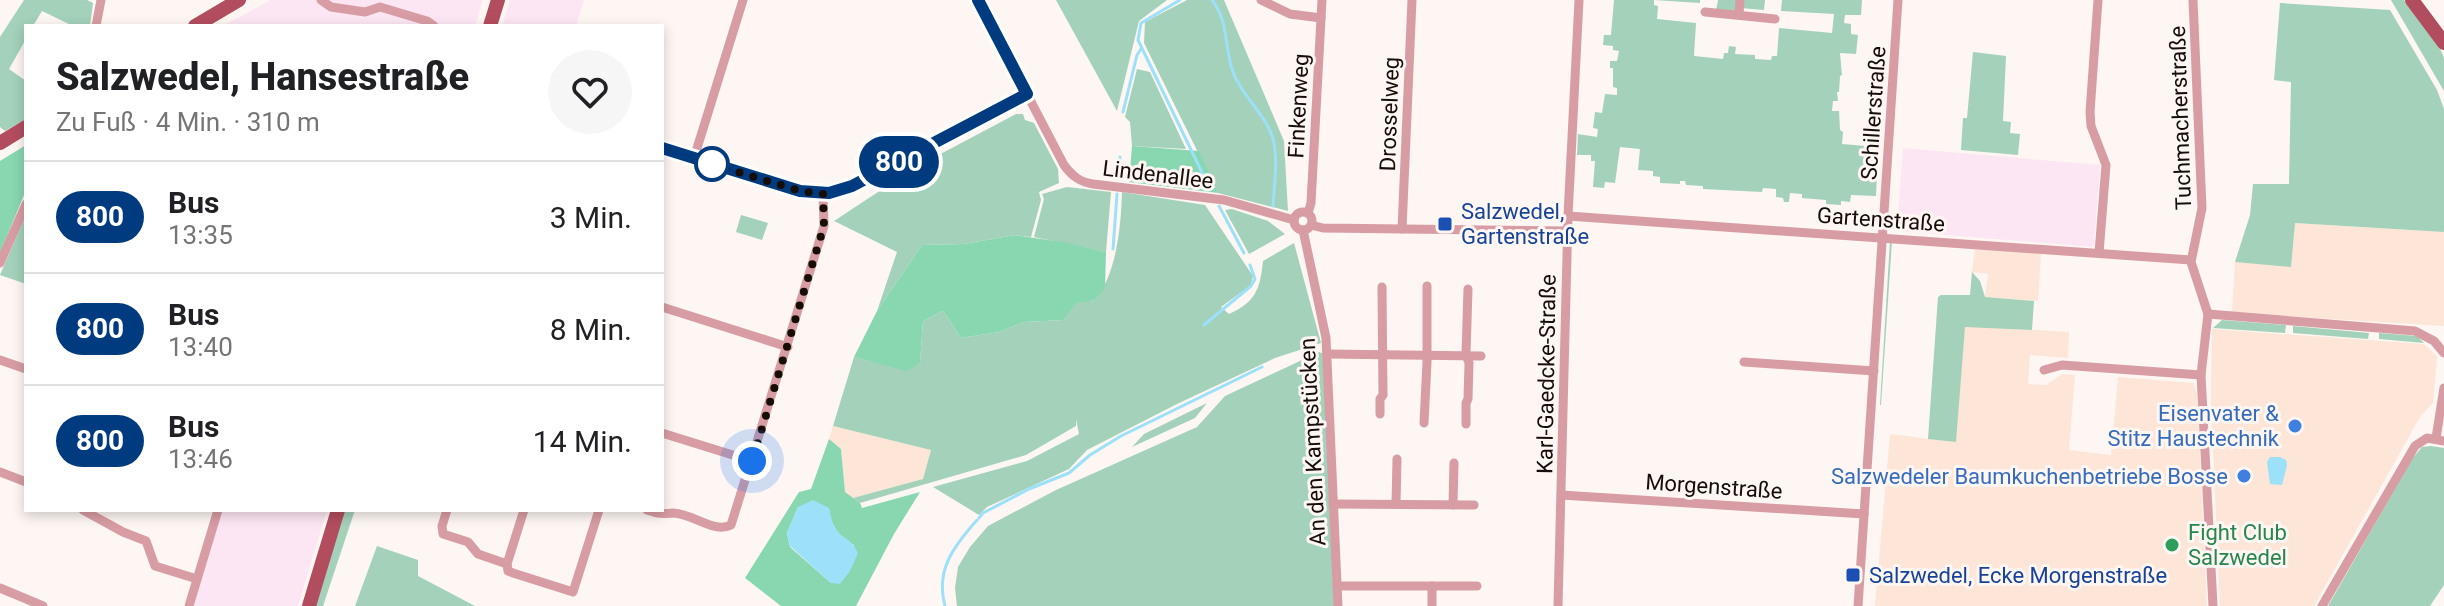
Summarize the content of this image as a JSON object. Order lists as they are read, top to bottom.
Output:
{
  "streets": {
    "street": [
      "Finkenweg",
      "Schillerstraße",
      "Drosselweg",
      "Tuchmacherstraße",
      "Lindenallee",
      "Gartenstraße",
      "Karl-Gaedcke-Straße",
      "An den Kampstücken",
      "Morgenstraße"
    ]
  },
  "crossings": [
    ["Finkenweg", "Lindenallee"],
    ["Finkenweg", "An den Kampstücken"],
    ["Schillerstraße", "Gartenstraße"],
    ["Schillerstraße", "Morgenstraße"],
    ["Tuchmacherstraße", "Gartenstraße"],
    ["Lindenallee", "An den Kampstücken"],
    ["Gartenstraße", "Karl-Gaedcke-Straße"],
    ["Karl-Gaedcke-Straße", "Morgenstraße"]
  ],
  "places": {
    "transit": ["Salzwedel, Gartenstraße", "Salzwedel, Ecke Morgenstraße"],
    "other": ["Eisenvater & Stitz Haustechnik", "Salzwedeler Baumkuchenbetriebe Bosse", "Fight Club Salzwedel"]
  },
  "lines": ["bus line 800"],
  "page": {
    "on_map": "800",
    "heading": ["Salzwedel, Hansestraße", "Zu Fuß · 4 Min. · 310 m"],
    "list": [
      {
        "mark": "800",
        "name": "Bus",
        "note": "13:35",
        "value": "3 Min."
      },
      {
        "mark": "800",
        "name": "Bus",
        "note": "13:40",
        "value": "8 Min."
      },
      {
        "mark": "800",
        "name": "Bus",
        "note": "13:46",
        "value": "14 Min."
      }
    ]
  }
}
